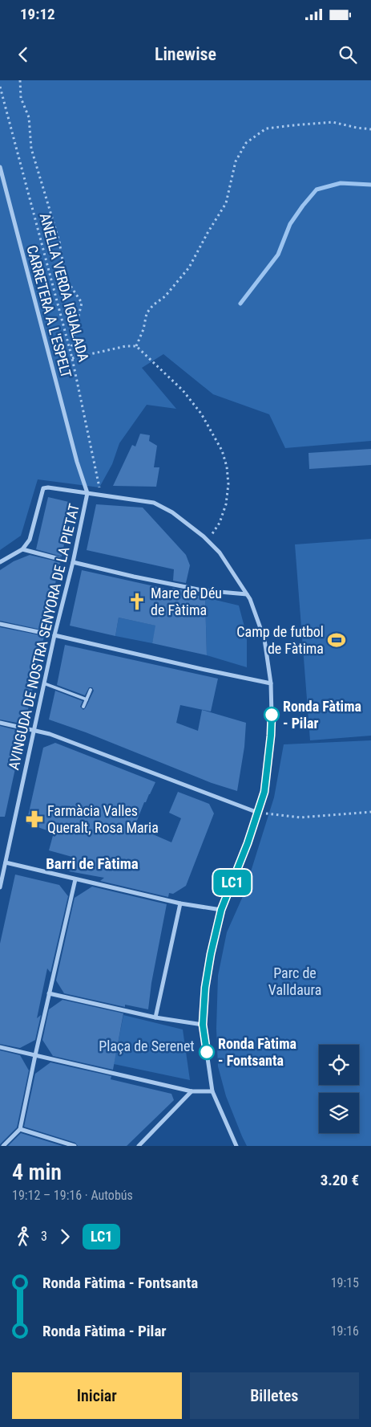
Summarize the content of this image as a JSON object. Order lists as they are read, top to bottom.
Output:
{
  "streets": {
    "street": ["CARRETERA A L'ESPELT", "AVINGUDA DE NOSTRA SENYORA DE LA PIETAT"],
    "path": ["ANELLA VERDA IGUALADA"]
  },
  "crossings": [
    ["CARRETERA A L'ESPELT", "AVINGUDA DE NOSTRA SENYORA DE LA PIETAT"]
  ],
  "districts": ["Barri de Fàtima"],
  "parks": ["Parc de Valldaura", "Plaça de Serenet"],
  "places": {
    "church": ["Mare de Déu de Fàtima"],
    "sports": ["Camp de futbol de Fàtima"],
    "other": ["Ronda Fàtima - Pilar", "Ronda Fàtima - Fontsanta"],
    "pharmacy": ["Farmàcia Valles Queralt, Rosa Maria"]
  },
  "lines": ["bus line LC1"],
  "page": {
    "status": "19:12",
    "header": "Linewise",
    "on_map": "LC1",
    "heading": ["4 min", "19:12 – 19:16 · Autobús", "3.20 €"],
    "legs": ["3", "LC1"],
    "list": [
      {
        "name": "Ronda Fàtima - Fontsanta",
        "value": "19:15"
      },
      {
        "name": "Ronda Fàtima - Pilar",
        "value": "19:16"
      }
    ],
    "buttons": ["Iniciar", "Billetes"]
  }
}
